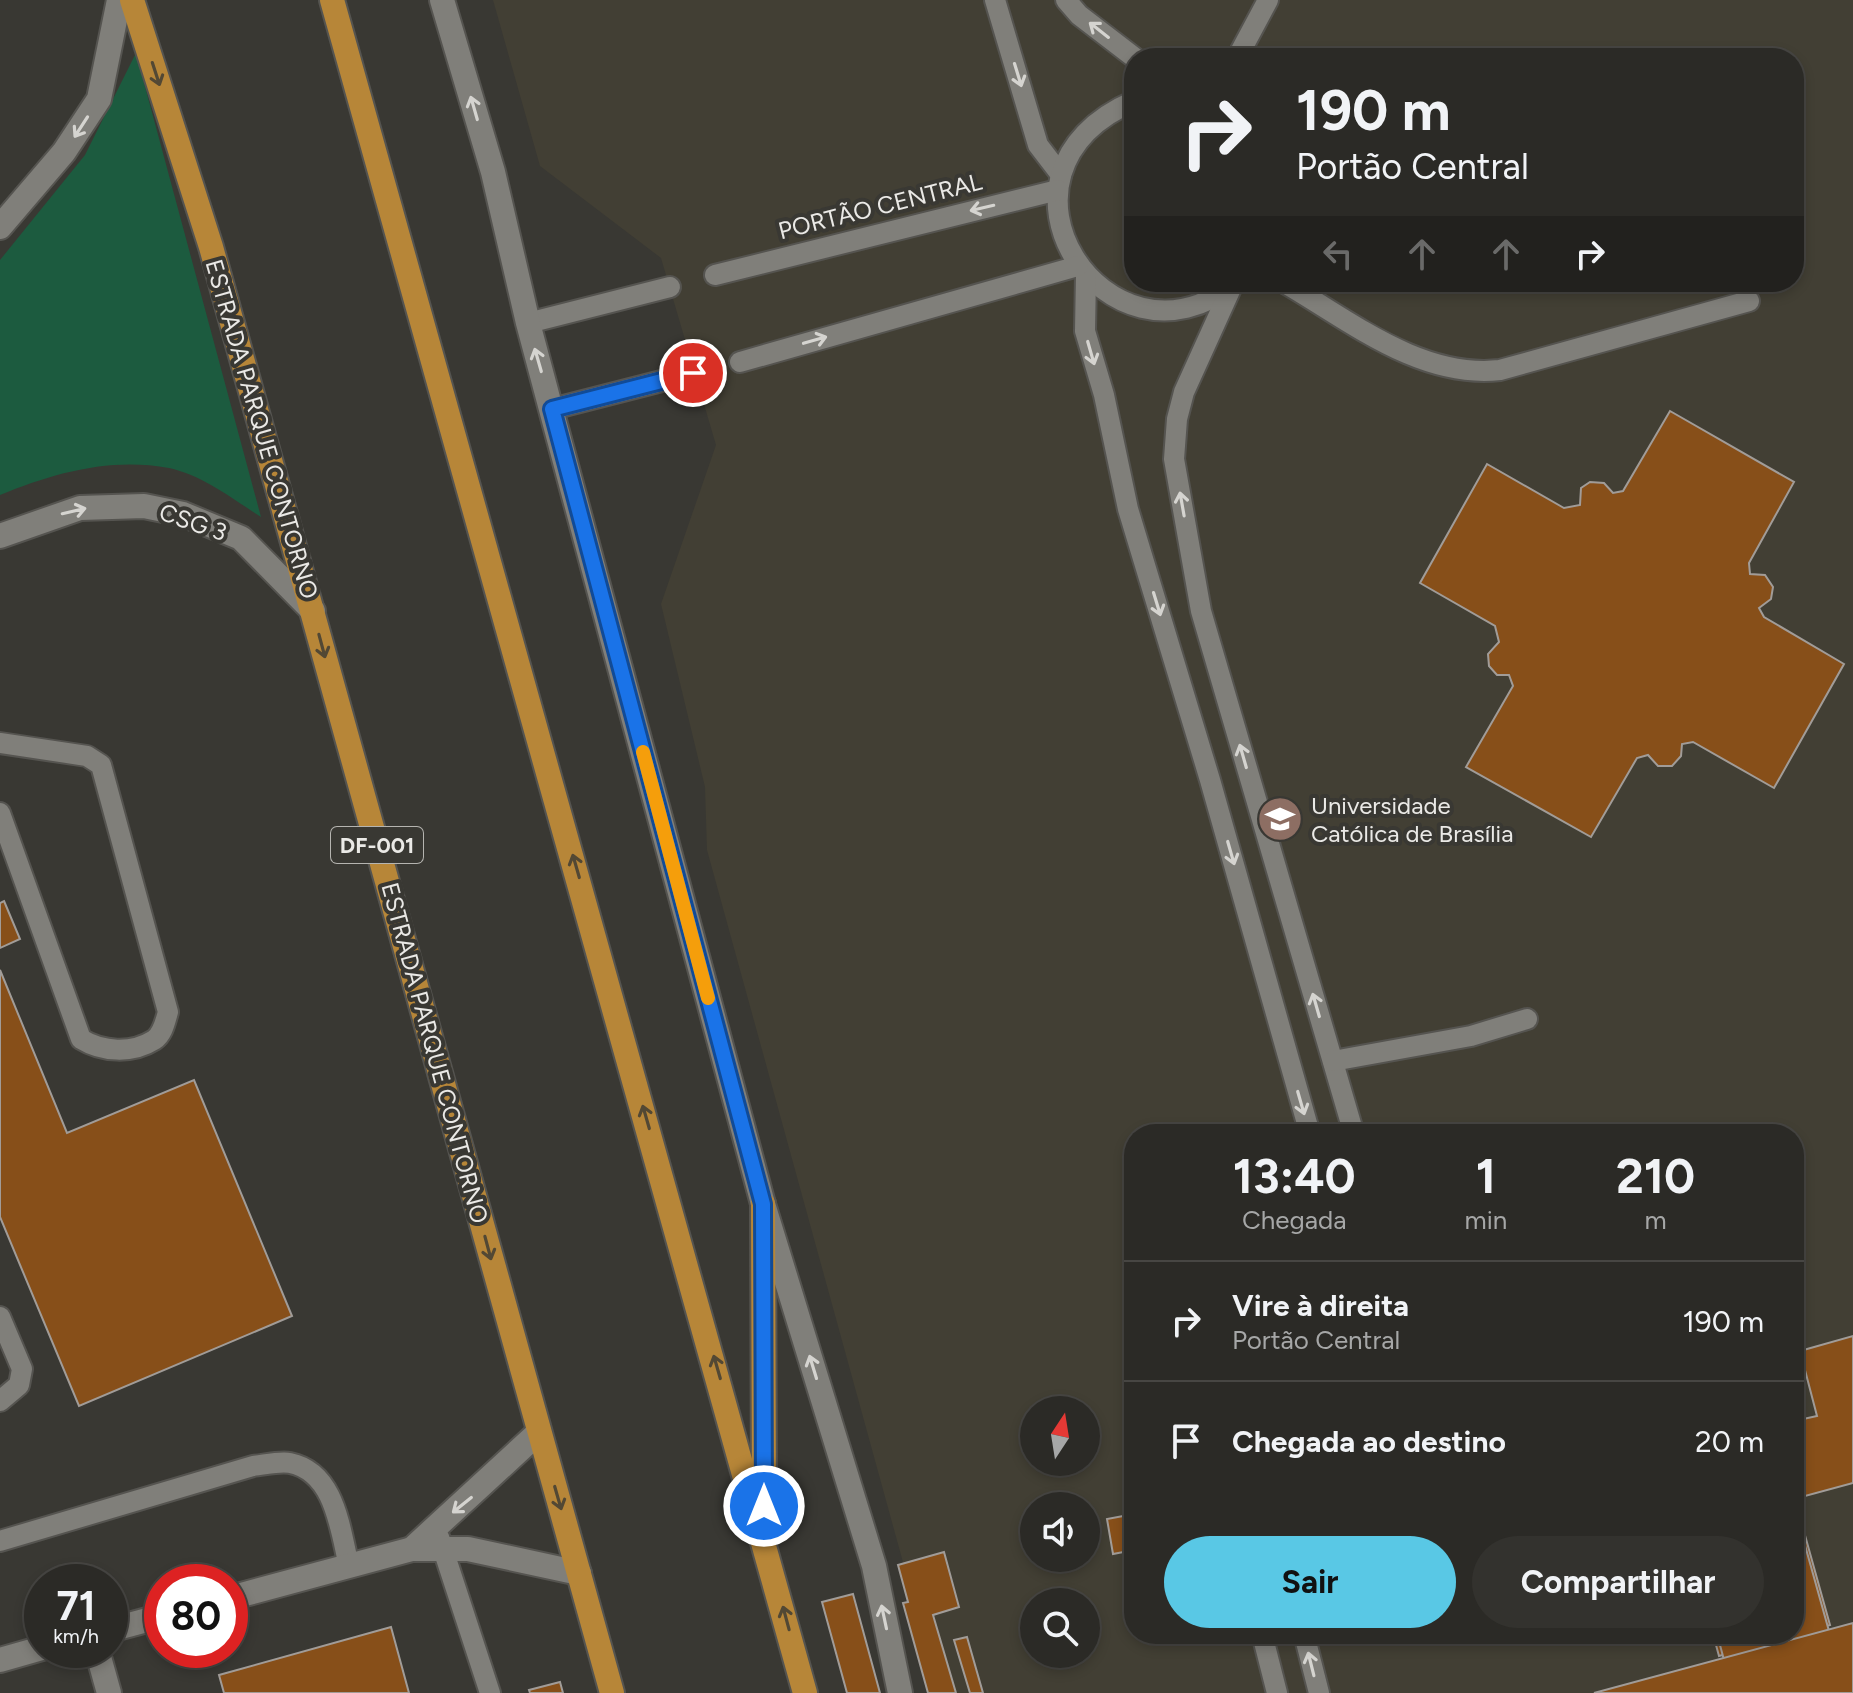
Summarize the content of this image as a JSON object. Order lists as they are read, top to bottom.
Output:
{
  "streets": {
    "highway": ["ESTRADA PARQUE CONTORNO", "DF-001"],
    "street": ["CSG 3"],
    "lane": ["PORTÃO CENTRAL"]
  },
  "crossings": [
    ["ESTRADA PARQUE CONTORNO", "CSG 3"]
  ],
  "one_way": ["CSG 3"],
  "places": {
    "school or university": ["Universidade Católica de Brasília"]
  },
  "north": "top",
  "page": {
    "turn": ["190 m", "Portão Central"],
    "eta": [
      "13:40",
      "Chegada",
      "1",
      "min",
      "210",
      "m"
    ],
    "list": [
      {
        "name": "Vire à direita",
        "note": "Portão Central",
        "value": "190 m"
      },
      {
        "name": "Chegada ao destino",
        "value": "20 m"
      }
    ],
    "buttons": ["Sair", "Compartilhar"],
    "speed": "71 km/h",
    "limit": "80"
  }
}
